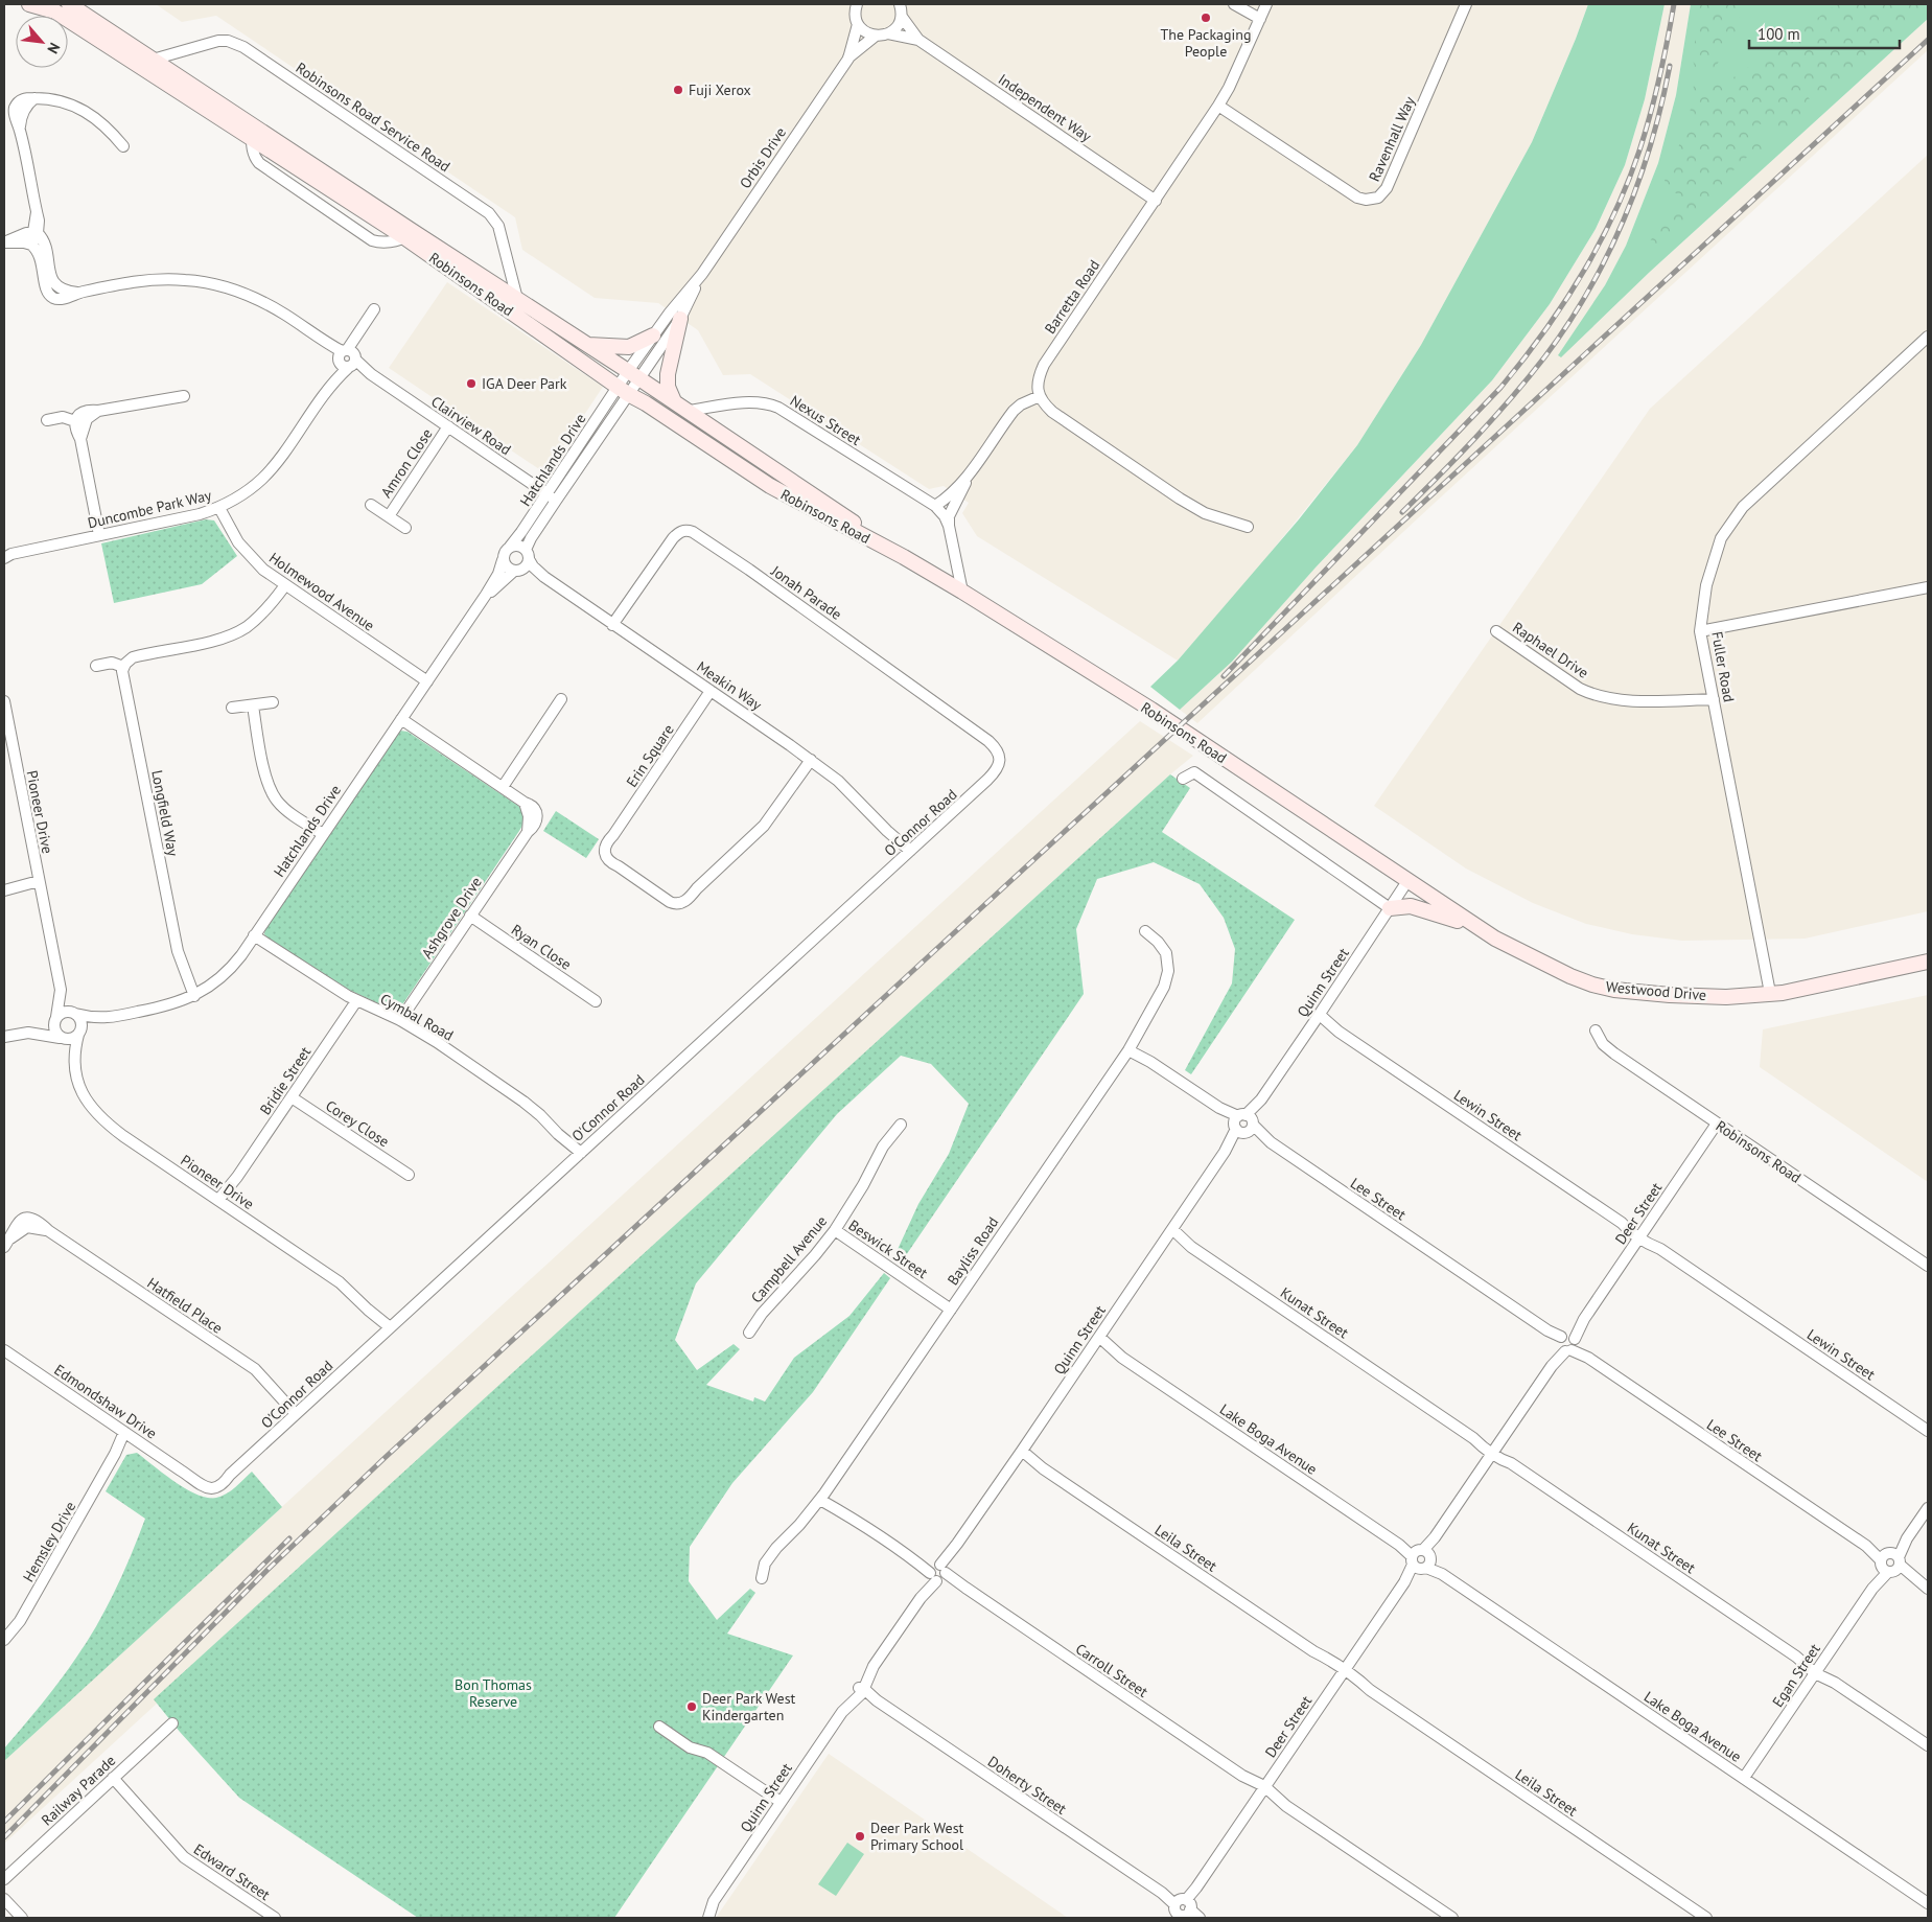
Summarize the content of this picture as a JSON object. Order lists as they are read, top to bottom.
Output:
{
  "streets": {
    "main road": ["Robinsons Road", "Westwood Drive"],
    "street": [
      "Independent Way",
      "Robinsons Road Service Road",
      "Ravenhall Way",
      "Orbis Drive",
      "Barretta Road",
      "Nexus Street",
      "Clairview Road",
      "Hatchlands Drive",
      "Amron Close",
      "Duncombe Park Way",
      "Holmewood Avenue",
      "Jonah Parade",
      "Raphael Drive",
      "Fuller Road",
      "Meakin Way",
      "Erin Square",
      "Pioneer Drive",
      "Longfield Way",
      "O'Connor Road",
      "Ashgrove Drive",
      "Ryan Close",
      "Quinn Street",
      "Cymbal Road",
      "Bridie Street",
      "Lewin Street",
      "Corey Close",
      "Lee Street",
      "Deer Street",
      "Beswick Street",
      "Bayliss Road",
      "Campbell Avenue",
      "Hatfield Place",
      "Kunat Street",
      "Edmondshaw Drive",
      "Lake Boga Avenue",
      "Hemsley Drive",
      "Leila Street",
      "Carroll Street",
      "Egan Street",
      "Doherty Street",
      "Railway Parade",
      "Edward Street"
    ]
  },
  "crossings": [
    ["Independent Way", "Barretta Road"],
    ["Robinsons Road Service Road", "Robinsons Road"],
    ["Ravenhall Way", "Barretta Road"],
    ["Orbis Drive", "Robinsons Road"],
    ["Orbis Drive", "Hatchlands Drive"],
    ["Robinsons Road", "Nexus Street"],
    ["Robinsons Road", "Hatchlands Drive"],
    ["Robinsons Road", "Quinn Street"],
    ["Robinsons Road", "Westwood Drive"],
    ["Robinsons Road", "Deer Street"],
    ["Barretta Road", "Nexus Street"],
    ["Clairview Road", "Hatchlands Drive"],
    ["Clairview Road", "Amron Close"],
    ["Clairview Road", "Duncombe Park Way"],
    ["Hatchlands Drive", "Holmewood Avenue"],
    ["Hatchlands Drive", "Meakin Way"],
    ["Hatchlands Drive", "Pioneer Drive"],
    ["Hatchlands Drive", "Longfield Way"],
    ["Hatchlands Drive", "Ashgrove Drive"],
    ["Hatchlands Drive", "Cymbal Road"],
    ["Duncombe Park Way", "Holmewood Avenue"],
    ["Jonah Parade", "Meakin Way"],
    ["Jonah Parade", "O'Connor Road"],
    ["Raphael Drive", "Fuller Road"],
    ["Fuller Road", "Westwood Drive"],
    ["Meakin Way", "Erin Square"],
    ["Meakin Way", "O'Connor Road"],
    ["Pioneer Drive", "O'Connor Road"],
    ["Pioneer Drive", "Bridie Street"],
    ["O'Connor Road", "Cymbal Road"],
    ["O'Connor Road", "Hatfield Place"],
    ["O'Connor Road", "Edmondshaw Drive"],
    ["Ashgrove Drive", "Ryan Close"],
    ["Ashgrove Drive", "Cymbal Road"],
    ["Quinn Street", "Westwood Drive"],
    ["Quinn Street", "Lewin Street"],
    ["Quinn Street", "Lee Street"],
    ["Quinn Street", "Kunat Street"],
    ["Quinn Street", "Lake Boga Avenue"],
    ["Quinn Street", "Leila Street"],
    ["Quinn Street", "Carroll Street"],
    ["Quinn Street", "Doherty Street"],
    ["Cymbal Road", "Bridie Street"],
    ["Bridie Street", "Corey Close"],
    ["Lewin Street", "Deer Street"],
    ["Lee Street", "Deer Street"],
    ["Lee Street", "Bayliss Road"],
    ["Lee Street", "Egan Street"],
    ["Deer Street", "Kunat Street"],
    ["Deer Street", "Lake Boga Avenue"],
    ["Deer Street", "Leila Street"],
    ["Deer Street", "Carroll Street"],
    ["Deer Street", "Doherty Street"],
    ["Beswick Street", "Bayliss Road"],
    ["Beswick Street", "Campbell Avenue"],
    ["Bayliss Road", "Carroll Street"],
    ["Kunat Street", "Egan Street"],
    ["Edmondshaw Drive", "Hemsley Drive"],
    ["Lake Boga Avenue", "Egan Street"],
    ["Railway Parade", "Edward Street"]
  ],
  "parks": ["Bon Thomas Reserve"],
  "places": [
    "The Packaging People",
    "Fuji Xerox",
    "IGA Deer Park",
    "Deer Park West Kindergarten",
    "Deer Park West Primary School"
  ],
  "scale_bar": "100 m",
  "north": "bottom right"
}
